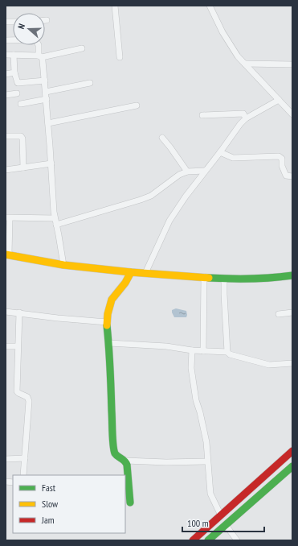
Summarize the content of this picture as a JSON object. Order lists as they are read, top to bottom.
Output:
{
  "legend": ["Fast", "Slow", "Jam"],
  "scale_bar": "100 m",
  "north": "left"
}
